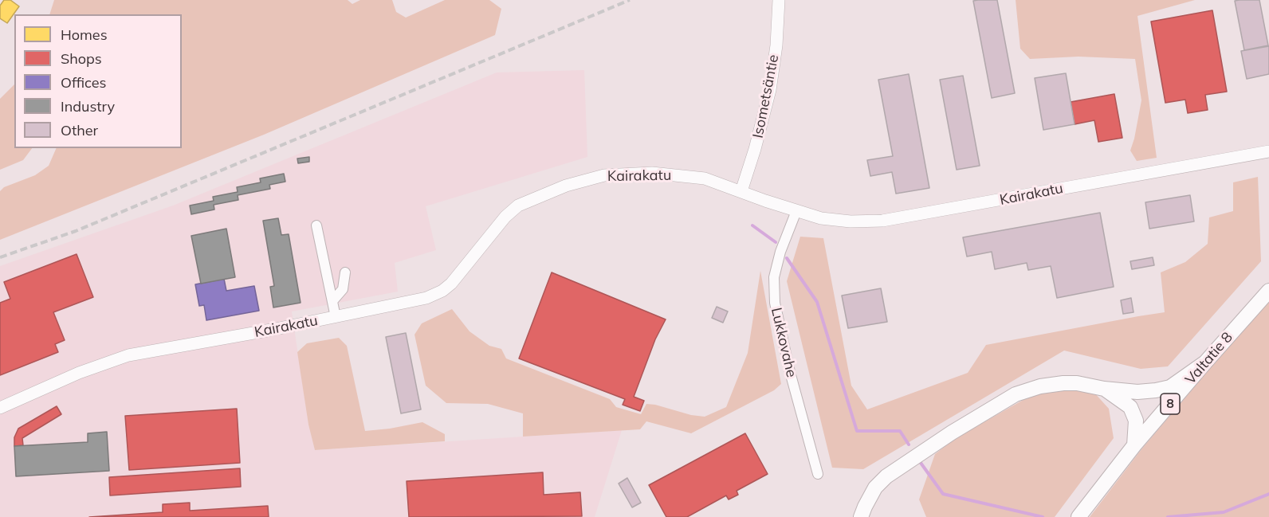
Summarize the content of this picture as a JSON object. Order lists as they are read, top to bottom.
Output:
{
  "streets": {
    "highway": ["Valtatie 8", "8"],
    "main road": ["Isometsäntie", "Kairakatu"],
    "street": ["Lukkovahe"]
  },
  "crossings": [
    ["Isometsäntie", "Kairakatu"],
    ["Kairakatu", "Lukkovahe"]
  ],
  "legend": [
    "Homes",
    "Shops",
    "Offices",
    "Industry",
    "Other"
  ]
}
